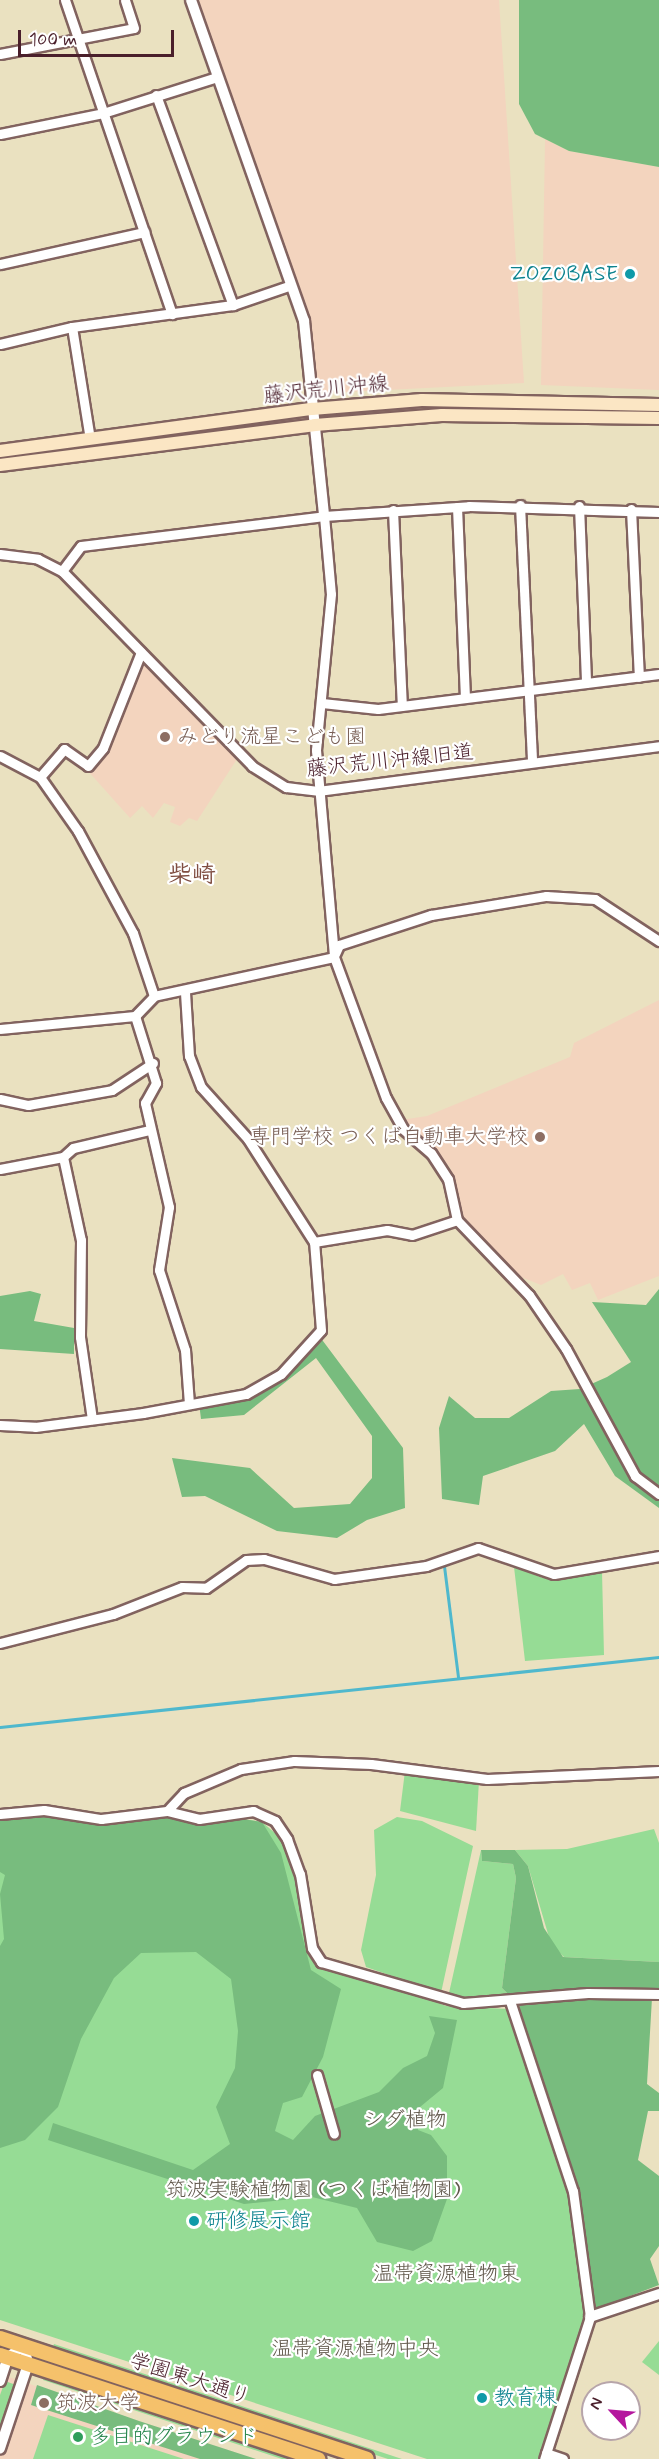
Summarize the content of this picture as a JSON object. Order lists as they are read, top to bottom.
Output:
{
  "streets": {
    "main road": ["藤沢荒川沖線", "学園東大通り"],
    "street": ["藤沢荒川沖線旧道"]
  },
  "districts": ["柴崎"],
  "parks": [
    "シダ植物",
    "筑波実験植物園 (つくば植物園)",
    "温帯資源植物東",
    "温帯資源植物中央"
  ],
  "places": [
    "ZOZOBASE",
    "みどり流星こども園",
    "専門学校 つくば自動車大学校",
    "研修展示館",
    "教育棟",
    "筑波大学",
    "多目的グラウンド"
  ],
  "scale_bar": "100 m",
  "north": "top left"
}
